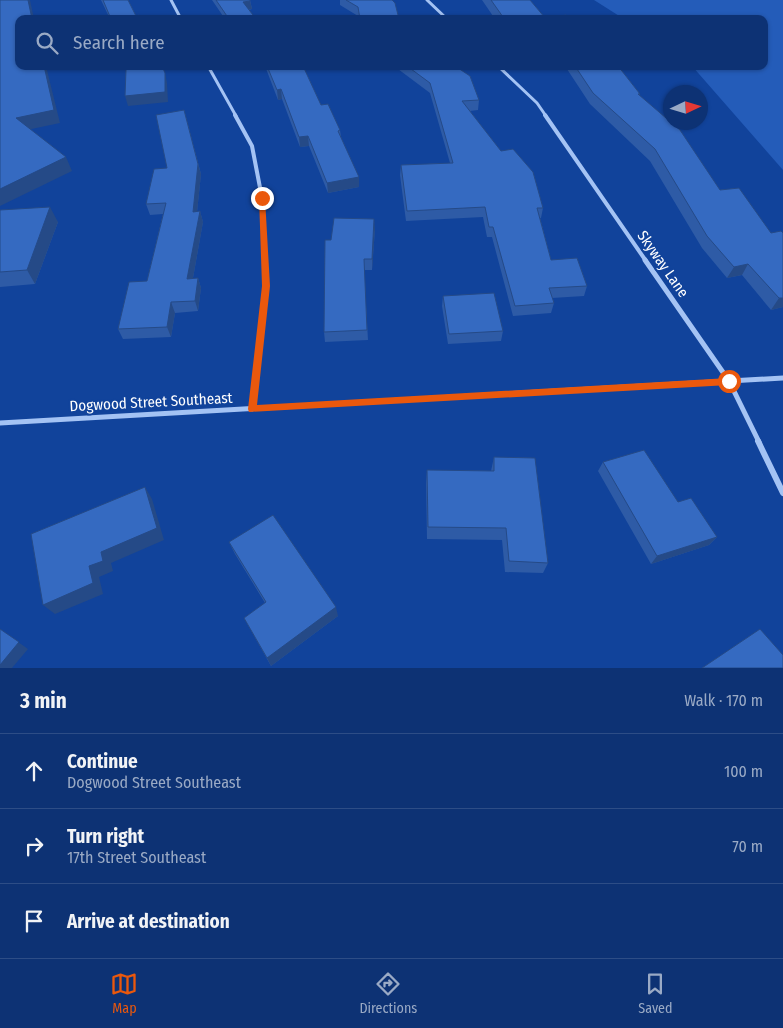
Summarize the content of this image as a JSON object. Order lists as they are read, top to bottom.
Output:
{
  "streets": {
    "street": ["Skyway Lane", "Dogwood Street Southeast"]
  },
  "crossings": [
    ["Skyway Lane", "Dogwood Street Southeast"]
  ],
  "north": "right",
  "page": {
    "search": "Search here",
    "heading": ["3 min", "Walk · 170 m"],
    "list": [
      ["Continue", "Dogwood Street Southeast", "100 m"],
      ["Turn right", "17th Street Southeast", "70 m"],
      "Arrive at destination"
    ],
    "nav": ["Map", "Directions", "Saved"]
  }
}
